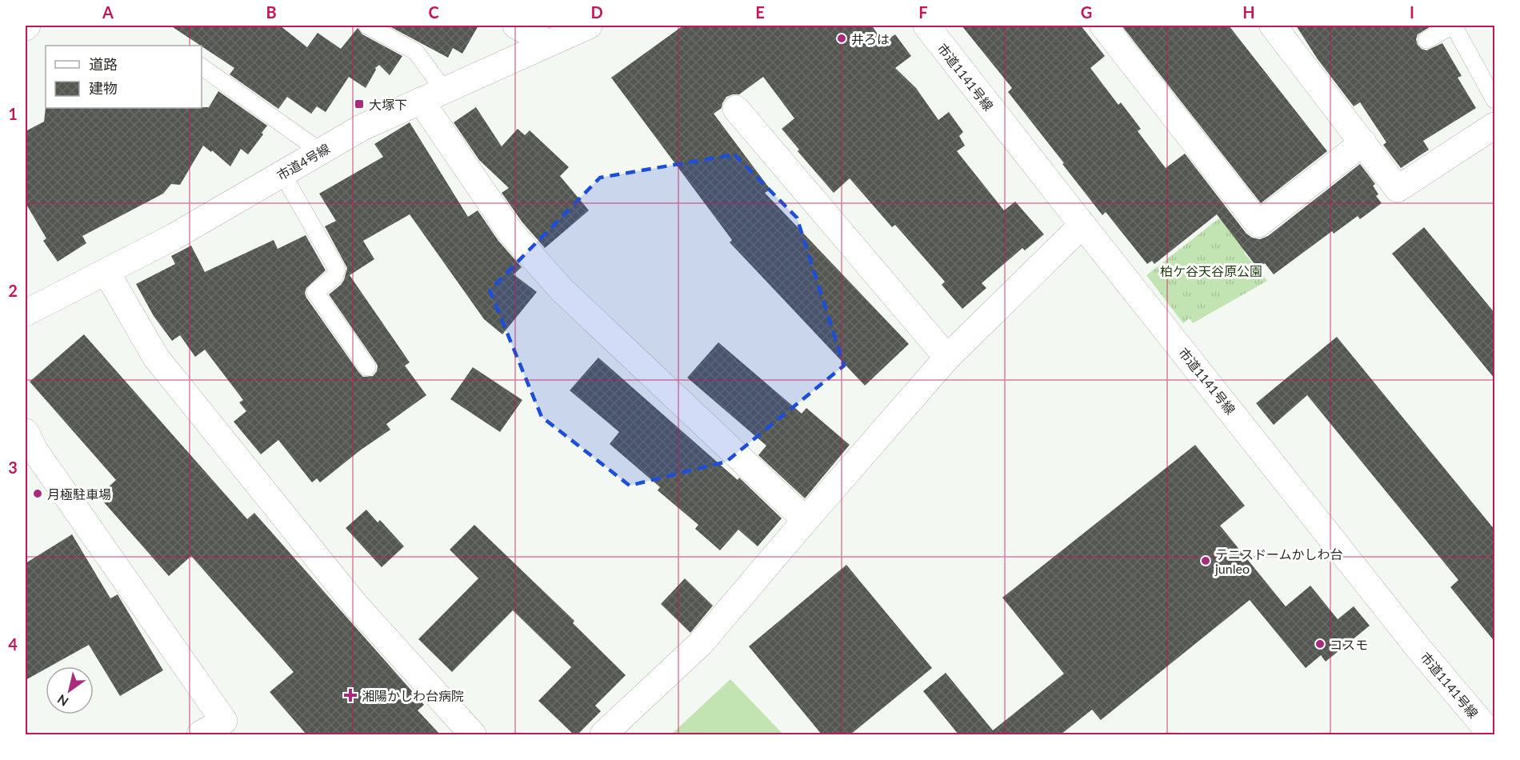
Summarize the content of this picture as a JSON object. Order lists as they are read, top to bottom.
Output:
{
  "streets": {
    "street": ["市道1141号線", "市道4号線"]
  },
  "parks": ["柏ケ谷天谷原公園"],
  "places": {
    "other": [
      "井ろは",
      "月極駐車場",
      "テニスドームかしわ台 junleo",
      "コスモ"
    ],
    "transit": ["大塚下"],
    "health": ["湘陽かしわ台病院"]
  },
  "legend": ["道路", "建物"],
  "north": "bottom left",
  "grid": {
    "columns": [
      "A",
      "B",
      "C",
      "D",
      "E",
      "F",
      "G",
      "H",
      "I"
    ],
    "rows": [
      "1",
      "2",
      "3",
      "4"
    ]
  }
}
